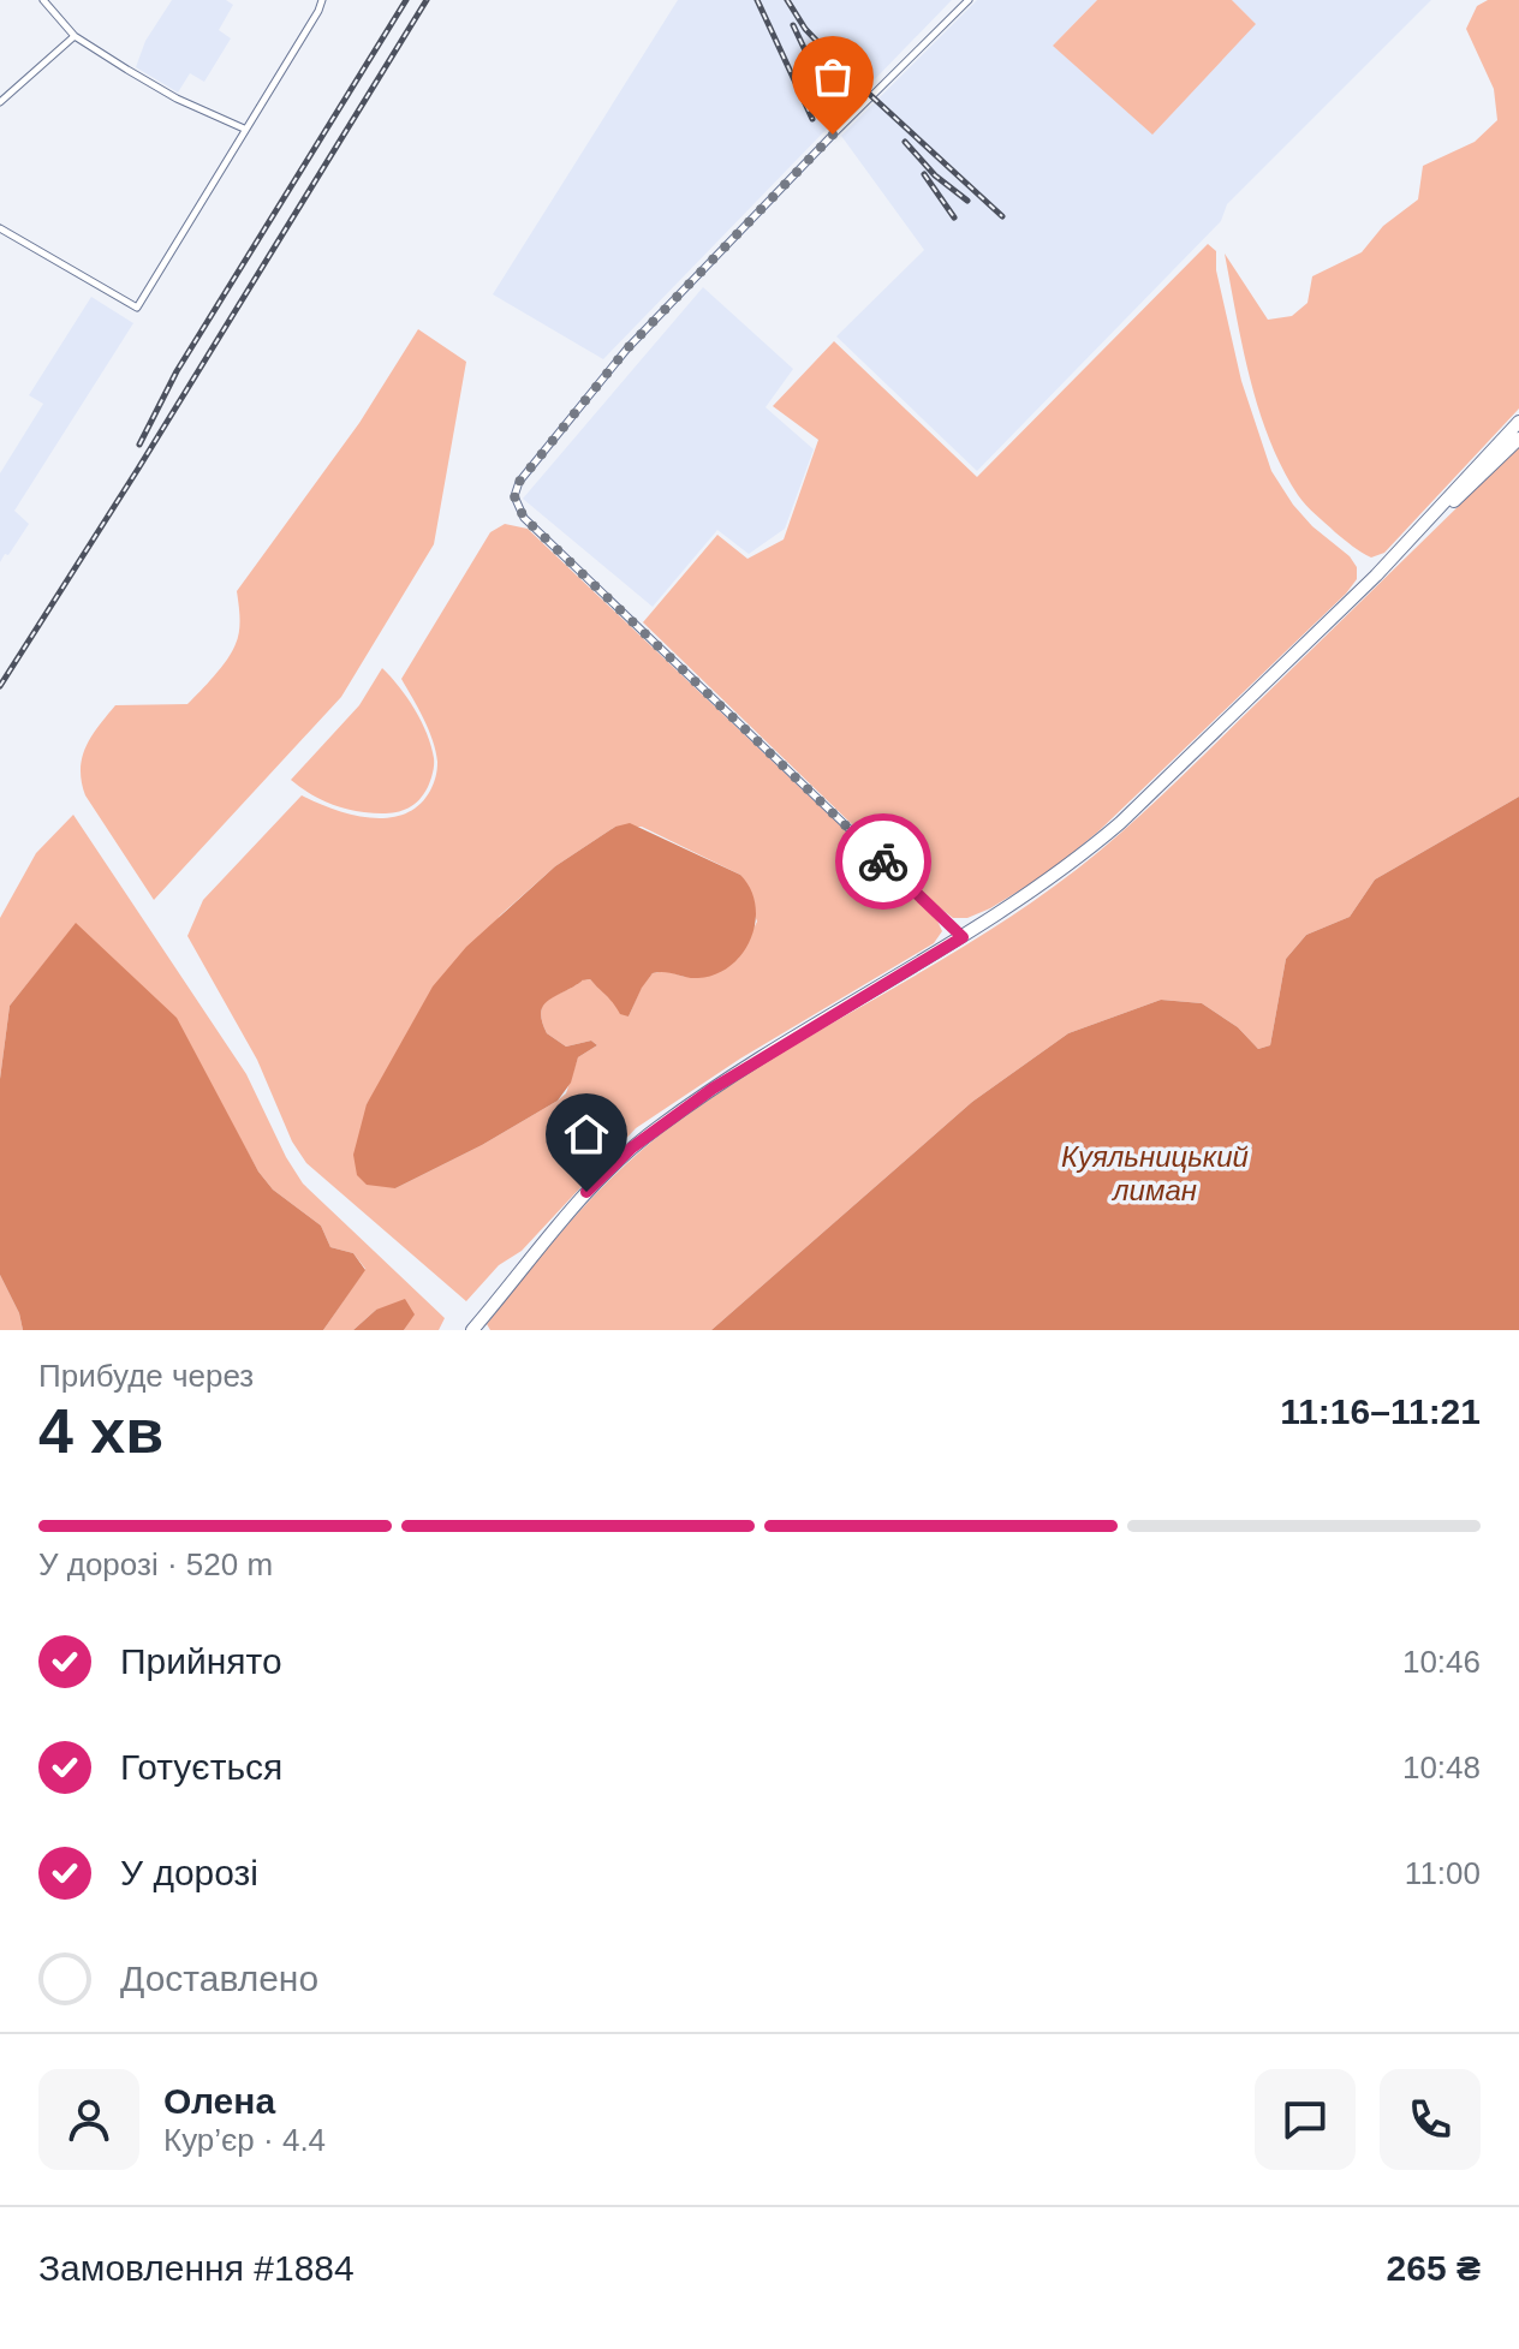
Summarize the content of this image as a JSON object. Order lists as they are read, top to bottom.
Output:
{
  "water": ["Куяльницький лиман"],
  "page": {
    "heading": ["4 хв", "Прибуде через", "11:16–11:21"],
    "panel": [
      "Олена",
      "Кур’єр · 4.4",
      "Замовлення #1884",
      "265 ₴"
    ],
    "bar": "У дорозі · 520 m",
    "list": [
      ["Прийнято", "10:46"],
      ["Готується", "10:48"],
      ["У дорозі", "11:00"],
      "Доставлено"
    ]
  }
}
